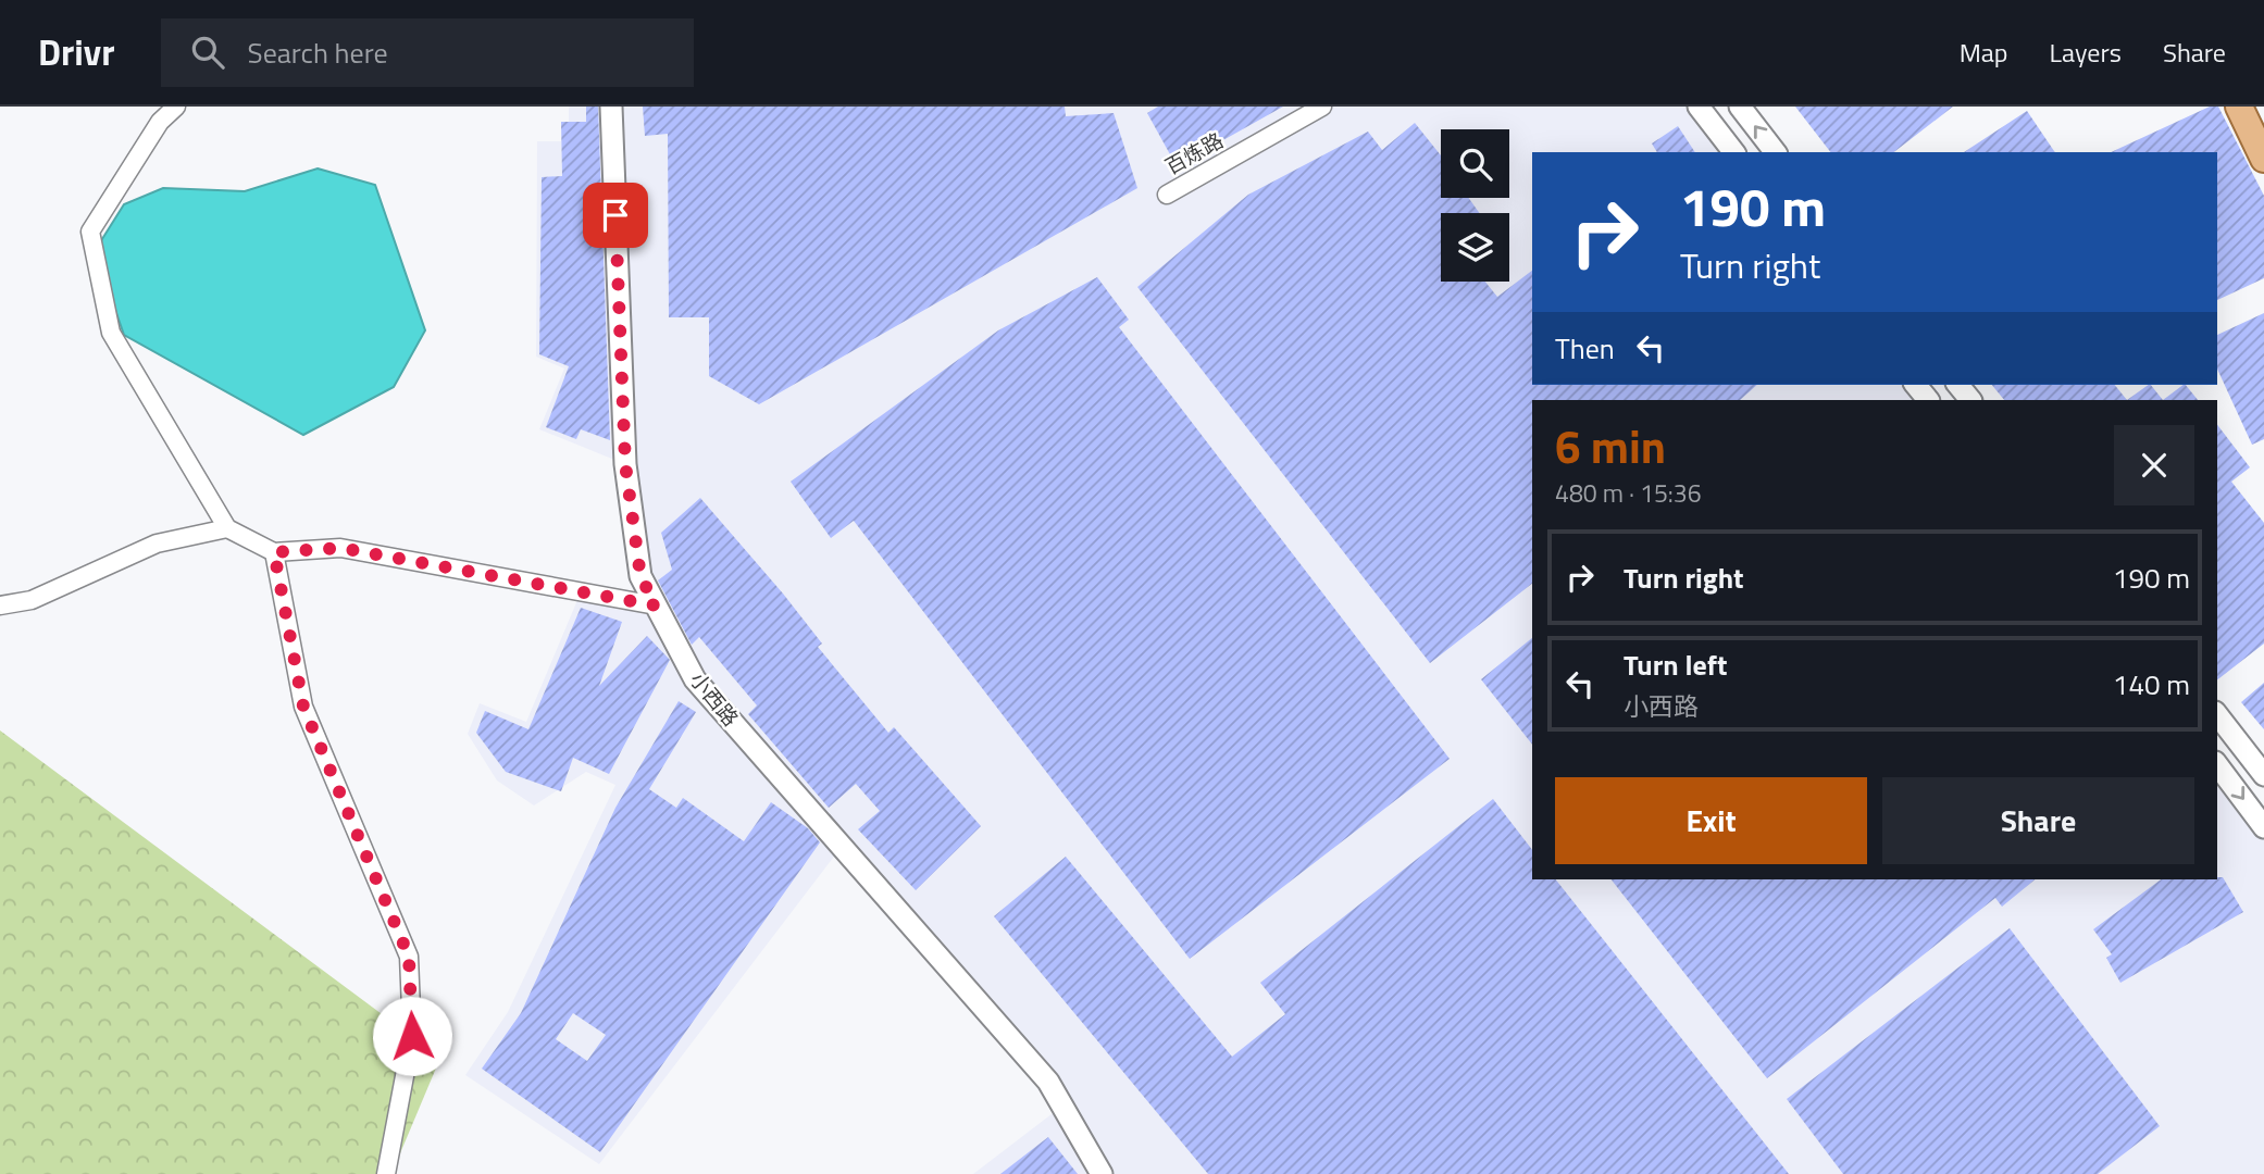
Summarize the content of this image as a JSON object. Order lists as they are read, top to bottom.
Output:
{
  "streets": {
    "street": ["百炼路", "小西路"]
  },
  "page": {
    "header": "Drivr",
    "search": "Search here",
    "nav": ["Map", "Layers", "Share"],
    "turn": ["190 m", "Turn right"],
    "then": "Then",
    "heading": ["6 min", "480 m · 15:36"],
    "list": [
      {
        "name": "Turn right",
        "value": "190 m"
      },
      {
        "name": "Turn left",
        "note": "小西路",
        "value": "140 m"
      }
    ],
    "buttons": ["Exit", "Share"]
  }
}
